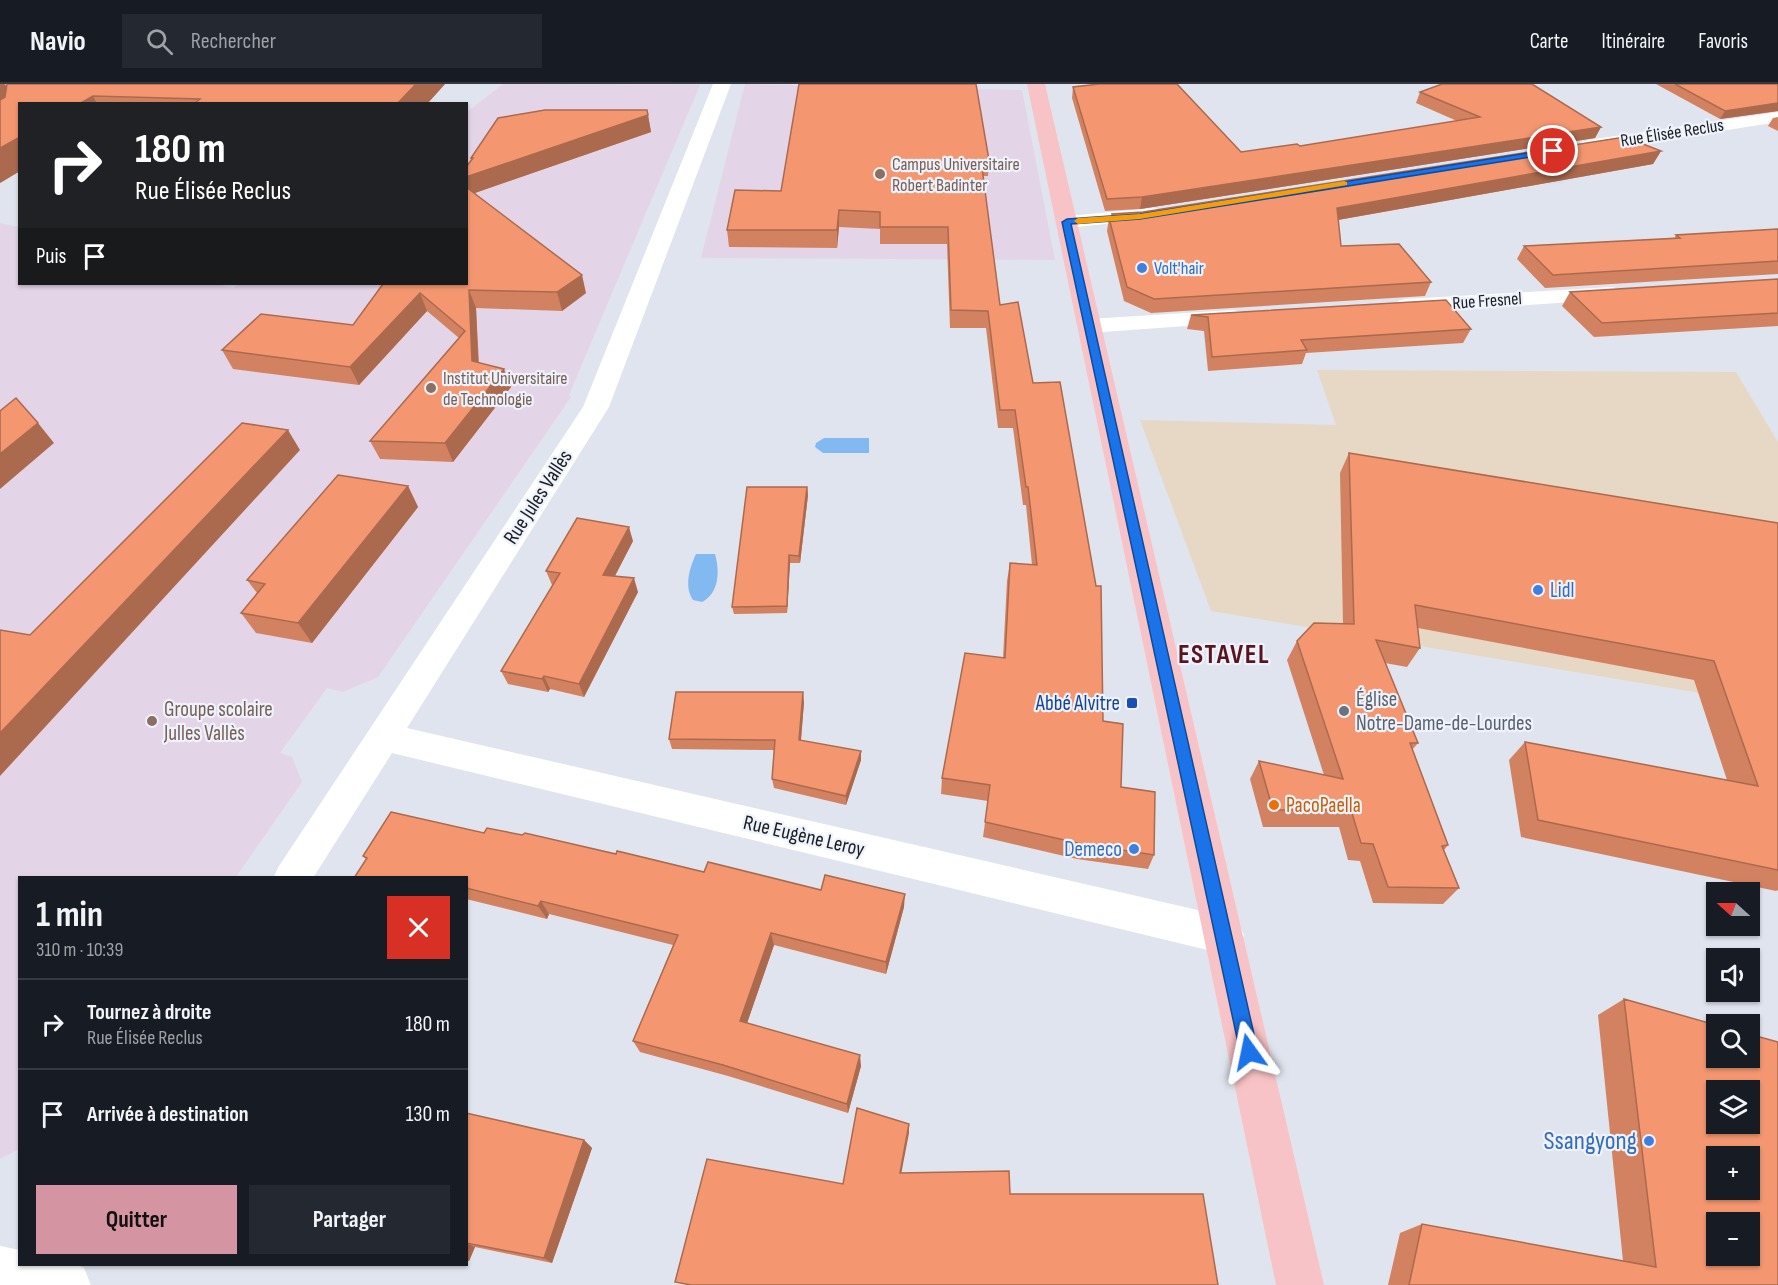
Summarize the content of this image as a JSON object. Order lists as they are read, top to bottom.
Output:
{
  "streets": {
    "street": [
      "Rue Élisée Reclus",
      "Rue Fresnel",
      "Rue Jules Vallès",
      "Rue Eugène Leroy"
    ]
  },
  "crossings": [
    ["Rue Jules Vallès", "Rue Eugène Leroy"]
  ],
  "districts": ["ESTAVEL"],
  "places": {
    "other": [
      "Campus Universitaire Robert Badinter",
      "Volt'hair",
      "Institut Universitaire de Technologie",
      "Lidl",
      "Église Notre-Dame-de-Lourdes",
      "Groupe scolaire Julles Vallès",
      "PacoPaella",
      "Demeco",
      "Ssangyong"
    ],
    "transit": ["Abbé Alvitre"]
  },
  "north": "left",
  "page": {
    "header": "Navio",
    "search": "Rechercher",
    "nav": ["Carte", "Itinéraire", "Favoris"],
    "turn": ["180 m", "Rue Élisée Reclus"],
    "then": "Puis",
    "heading": ["1 min", "310 m · 10:39"],
    "map_buttons": ["+", "−"],
    "list": [
      {
        "name": "Tournez à droite",
        "note": "Rue Élisée Reclus",
        "value": "180 m"
      },
      {
        "name": "Arrivée à destination",
        "value": "130 m"
      }
    ],
    "buttons": ["Quitter", "Partager"]
  }
}
